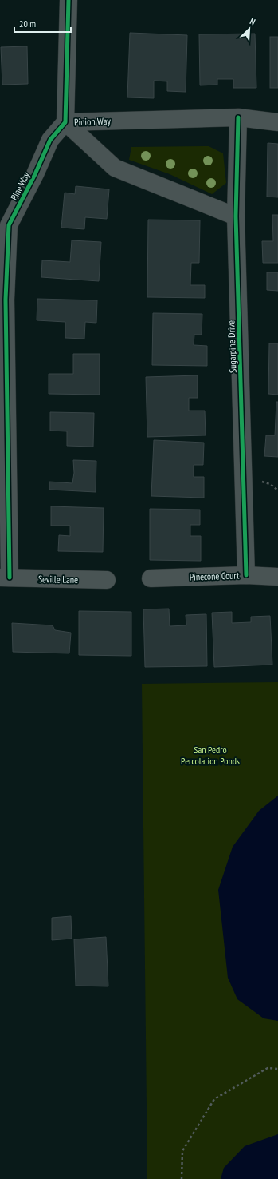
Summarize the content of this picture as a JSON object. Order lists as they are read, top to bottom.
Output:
{
  "streets": {
    "street": [
      "Pinion Way",
      "Pine Way",
      "Sugarpine Drive",
      "Pinecone Court",
      "Seville Lane"
    ]
  },
  "crossings": [
    ["Pinion Way", "Pine Way"],
    ["Pinion Way", "Sugarpine Drive"],
    ["Pine Way", "Seville Lane"],
    ["Sugarpine Drive", "Pinecone Court"]
  ],
  "parks": ["San Pedro Percolation Ponds"],
  "scale_bar": "20 m",
  "north": "top right"
}
